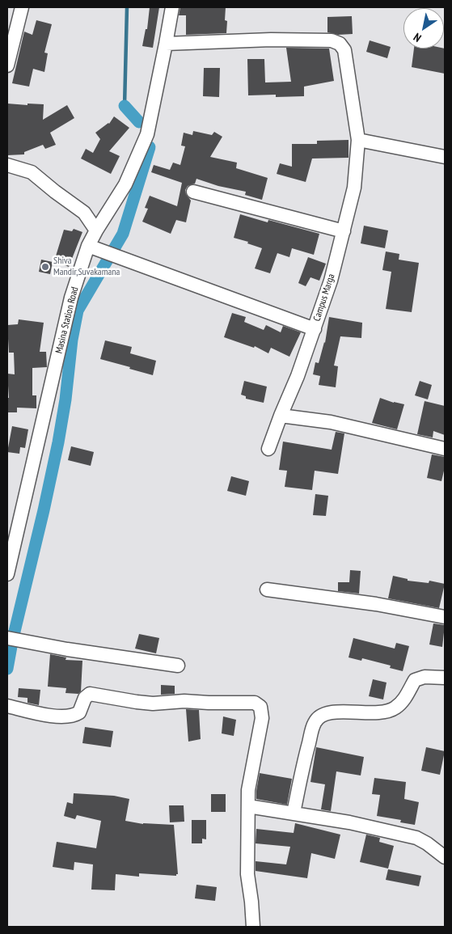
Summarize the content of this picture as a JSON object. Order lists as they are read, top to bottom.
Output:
{
  "streets": {
    "street": ["Campus Marga", "Masina Station Road"]
  },
  "crossings": [
    ["Campus Marga", "Masina Station Road"]
  ],
  "places": ["Shiva Mandir,Suvakamana"],
  "north": "bottom left"
}
